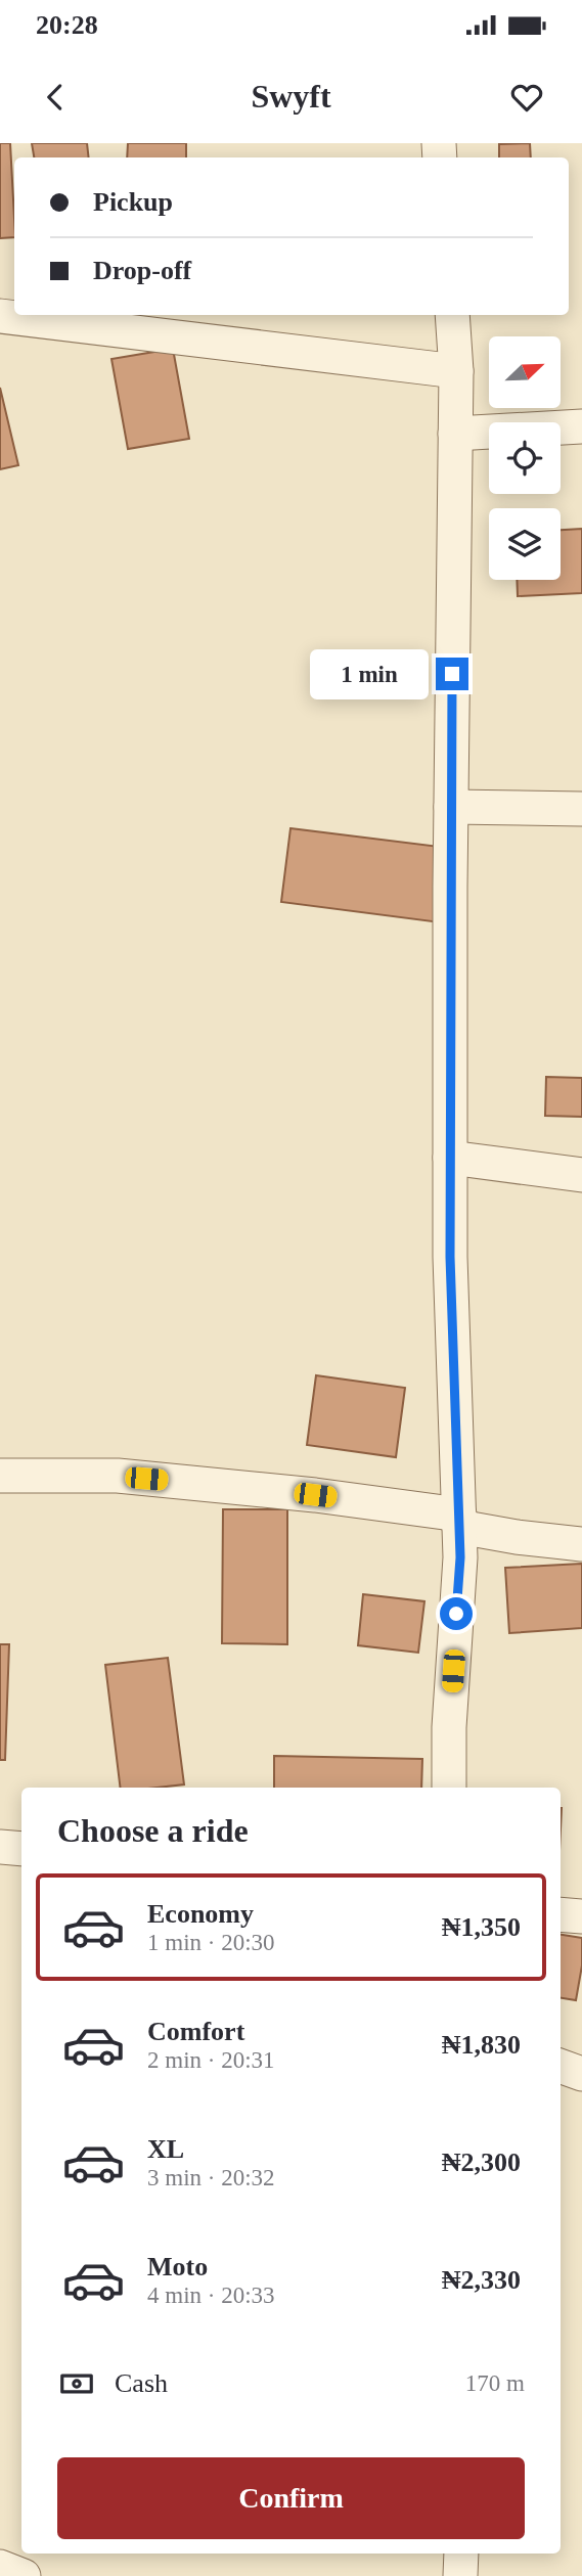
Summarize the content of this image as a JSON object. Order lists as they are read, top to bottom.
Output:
{
  "north": "top right",
  "page": {
    "status": "20:28",
    "header": "Swyft",
    "banner": ["Pickup", "Drop-off"],
    "bubble": "1 min",
    "heading": "Choose a ride",
    "list": [
      {
        "name": "Economy",
        "note": "1 min · 20:30",
        "value": "₦1,350"
      },
      {
        "name": "Comfort",
        "note": "2 min · 20:31",
        "value": "₦1,830"
      },
      {
        "name": "XL",
        "note": "3 min · 20:32",
        "value": "₦2,300"
      },
      {
        "name": "Moto",
        "note": "4 min · 20:33",
        "value": "₦2,330"
      }
    ],
    "pay": ["Cash", "170 m"],
    "buttons": "Confirm"
  }
}
